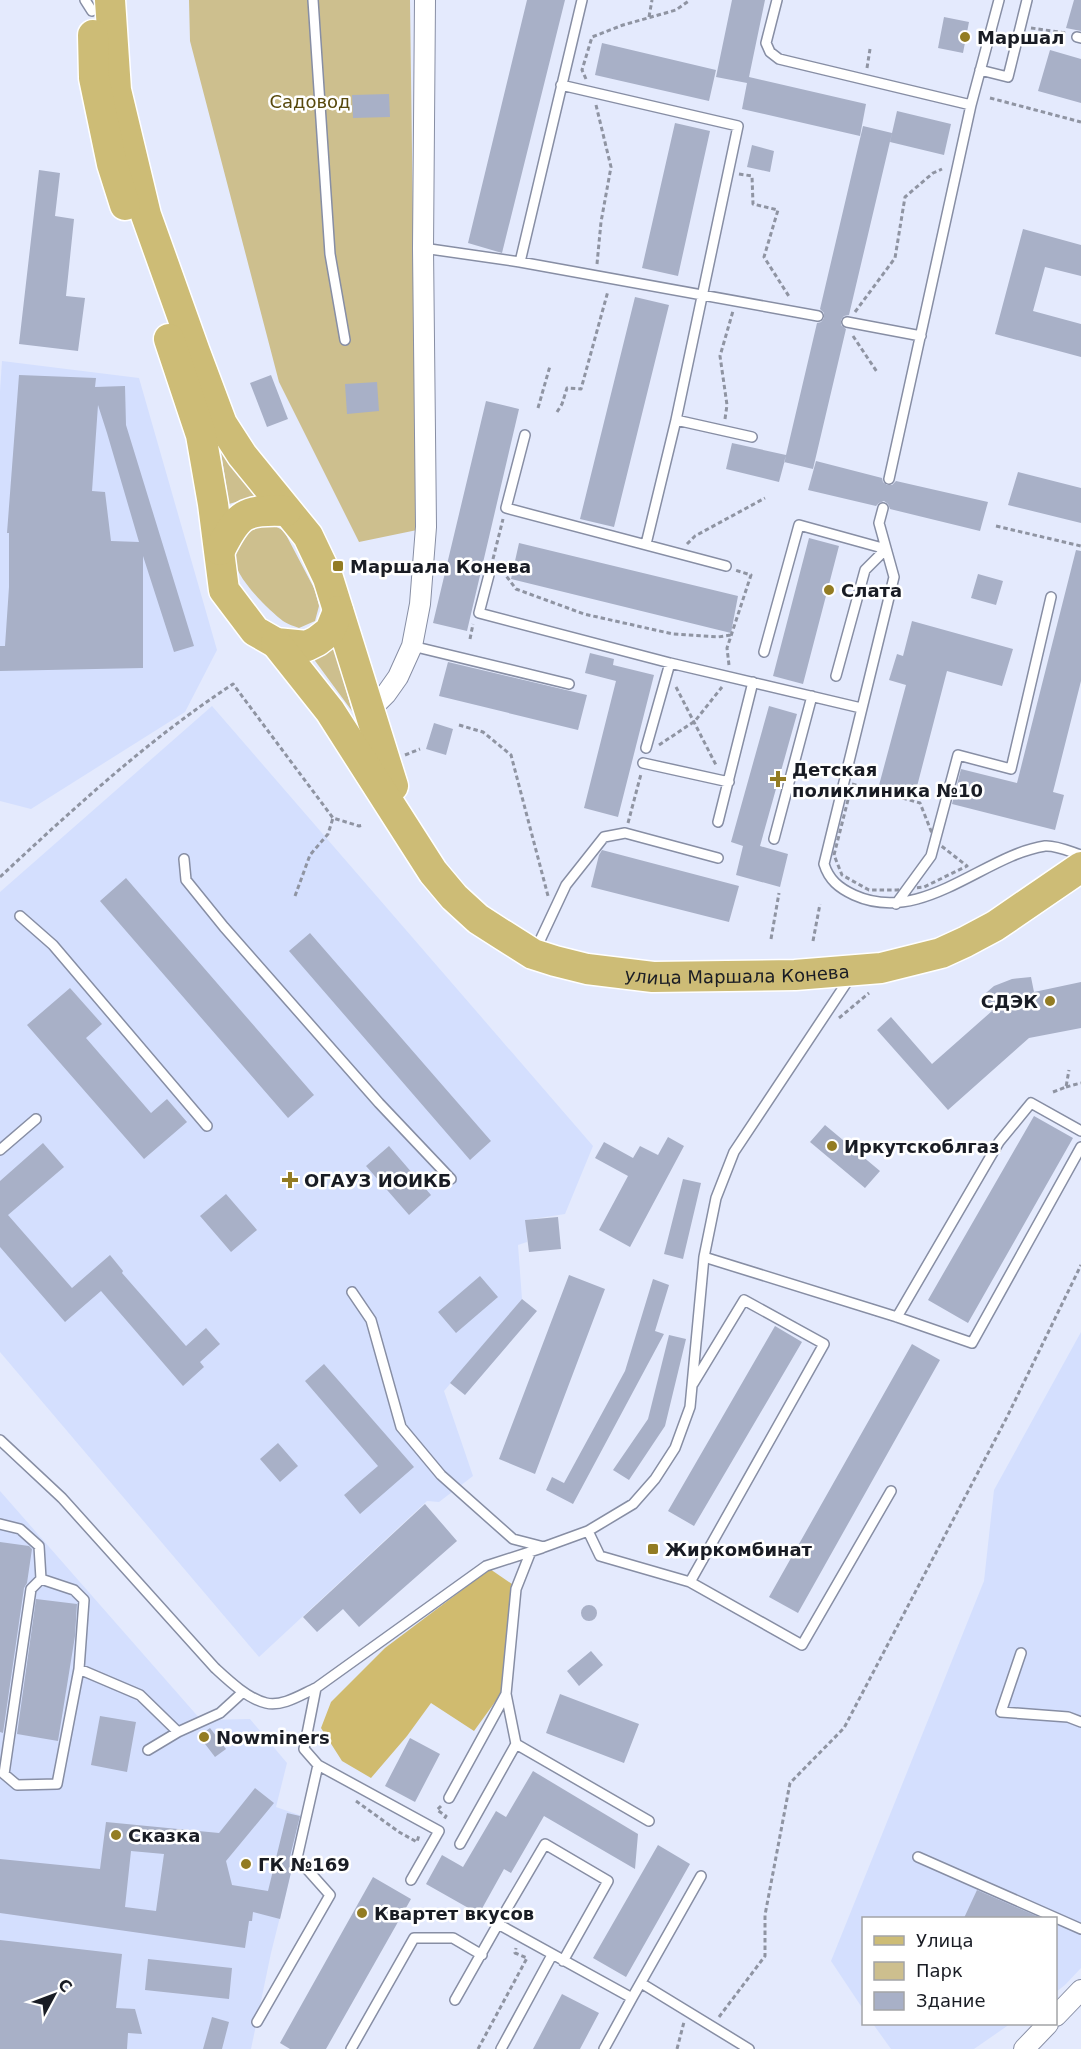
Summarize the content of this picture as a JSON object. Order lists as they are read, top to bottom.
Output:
{
  "streets": {
    "main road": ["улица Маршала Конева"]
  },
  "parks": ["Садовод"],
  "places": {
    "other": [
      "Маршал",
      "Слата",
      "СДЭК",
      "Иркутскоблгаз",
      "Nowminers",
      "Сказка",
      "ГК №169",
      "Квартет вкусов"
    ],
    "transit": ["Маршала Конева", "Жиркомбинат"],
    "health": ["Детская поликлиника №10", "ОГАУЗ ИОИКБ"]
  },
  "legend": ["Улица", "Парк", "Здание"],
  "north": "top right"
}
